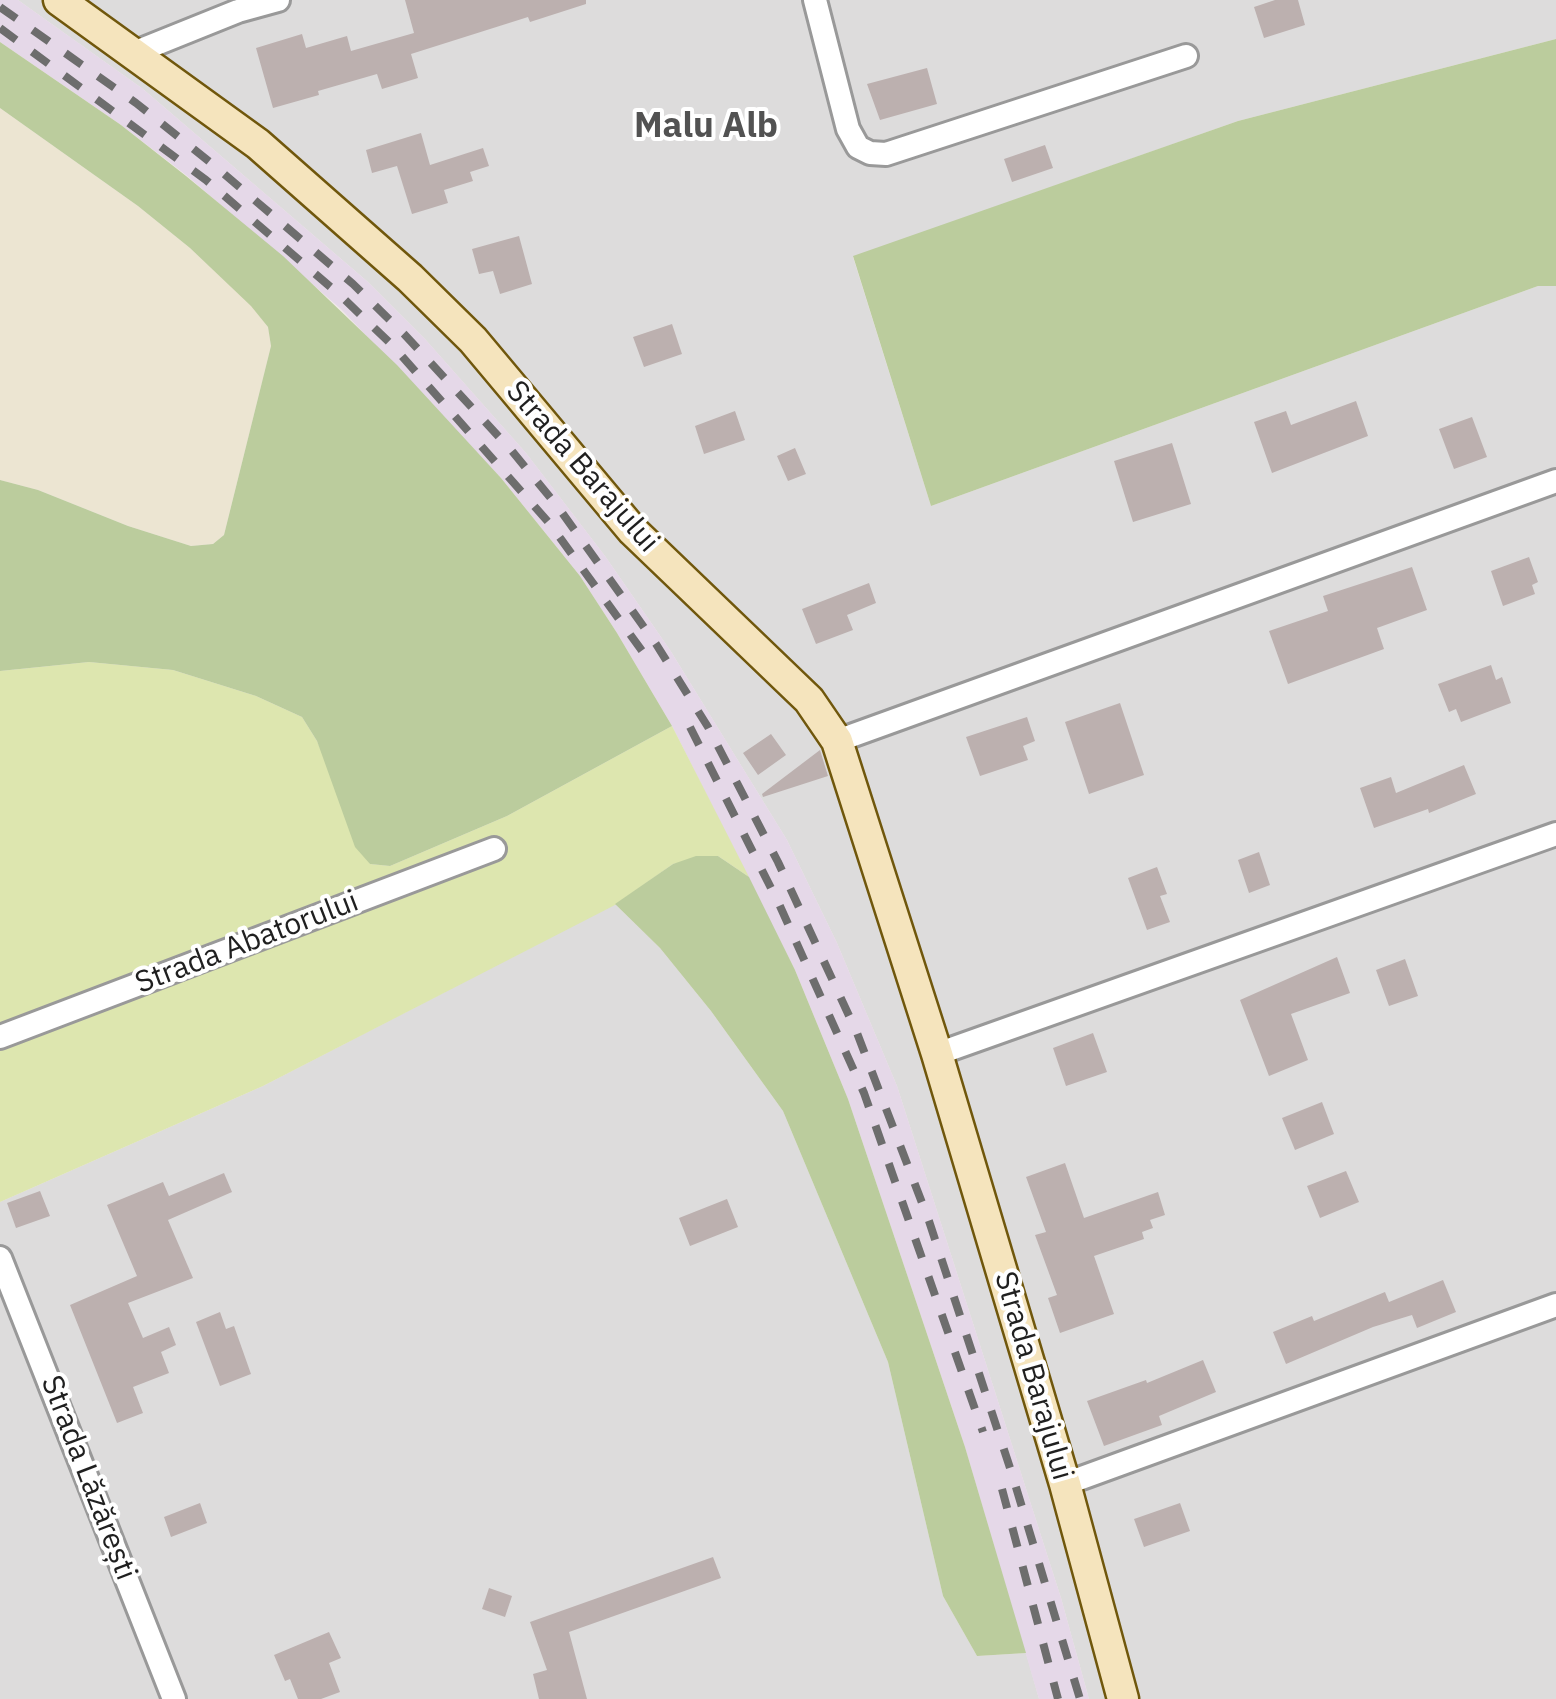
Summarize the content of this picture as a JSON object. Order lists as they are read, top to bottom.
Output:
{
  "streets": {
    "street": ["Strada Barajului", "Strada Abatorului", "Strada Lăzărești"]
  },
  "districts": ["Malu Alb"]
}
